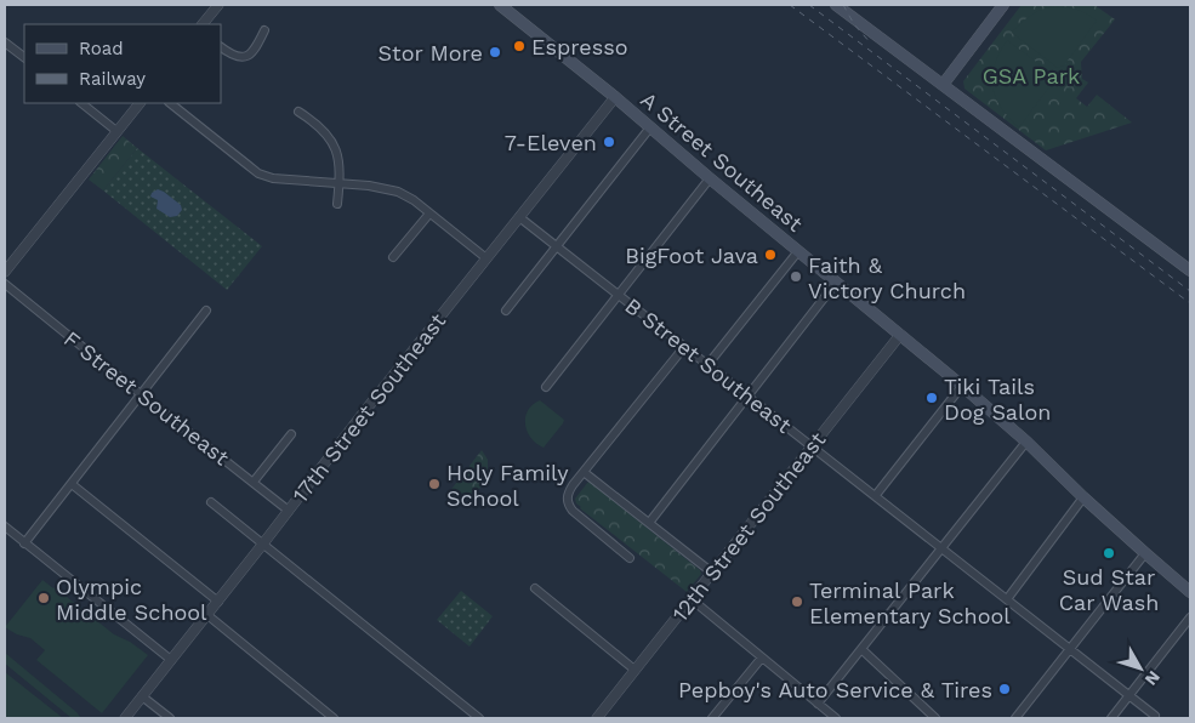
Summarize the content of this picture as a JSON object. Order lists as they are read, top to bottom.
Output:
{
  "streets": {
    "main road": ["A Street Southeast"],
    "street": [
      "B Street Southeast",
      "F Street Southeast",
      "17th Street Southeast",
      "12th Street Southeast"
    ]
  },
  "crossings": [
    ["A Street Southeast", "17th Street Southeast"],
    ["A Street Southeast", "12th Street Southeast"],
    ["B Street Southeast", "17th Street Southeast"],
    ["B Street Southeast", "12th Street Southeast"],
    ["F Street Southeast", "17th Street Southeast"]
  ],
  "parks": ["GSA Park"],
  "places": [
    "Espresso",
    "Stor More",
    "7-Eleven",
    "BigFoot Java",
    "Faith & Victory Church",
    "Tiki Tails Dog Salon",
    "Holy Family School",
    "Sud Star Car Wash",
    "Olympic Middle School",
    "Terminal Park Elementary School",
    "Pepboy's Auto Service & Tires"
  ],
  "legend": ["Road", "Railway"],
  "north": "bottom right"
}
